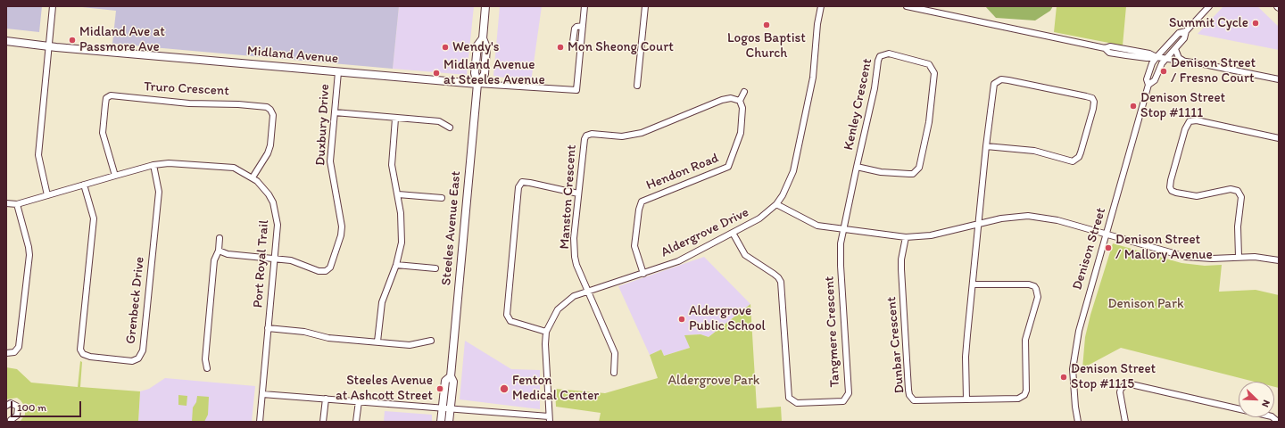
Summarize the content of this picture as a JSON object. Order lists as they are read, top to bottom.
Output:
{
  "streets": {
    "main road": ["Midland Avenue", "Steeles Avenue East"],
    "street": [
      "Truro Crescent",
      "Kenley Crescent",
      "Duxbury Drive",
      "Hendon Road",
      "Manston Crescent",
      "Aldergrove Drive",
      "Denison Street",
      "Port Royal Trail",
      "Grenbeck Drive",
      "Tangmere Crescent",
      "Dunbar Crescent"
    ]
  },
  "crossings": [
    ["Midland Avenue", "Duxbury Drive"],
    ["Midland Avenue", "Steeles Avenue East"],
    ["Truro Crescent", "Port Royal Trail"],
    ["Kenley Crescent", "Tangmere Crescent"],
    ["Duxbury Drive", "Port Royal Trail"],
    ["Hendon Road", "Manston Crescent"],
    ["Hendon Road", "Aldergrove Drive"],
    ["Manston Crescent", "Aldergrove Drive"],
    ["Aldergrove Drive", "Tangmere Crescent"],
    ["Port Royal Trail", "Grenbeck Drive"]
  ],
  "parks": ["Denison Park", "Aldergrove Park"],
  "places": [
    "Summit Cycle",
    "Logos Baptist Church",
    "Midland Ave at Passmore Ave",
    "Wendy's",
    "Mon Sheong Court",
    "Denison Street / Fresno Court",
    "Midland Avenue at Steeles Avenue",
    "Denison Street Stop #1111",
    "Denison Street / Mallory Avenue",
    "Aldergrove Public School",
    "Denison Street Stop #1115",
    "Steeles Avenue at Ashcott Street",
    "Fenton Medical Center"
  ],
  "scale_bar": "100 m",
  "north": "bottom right"
}
